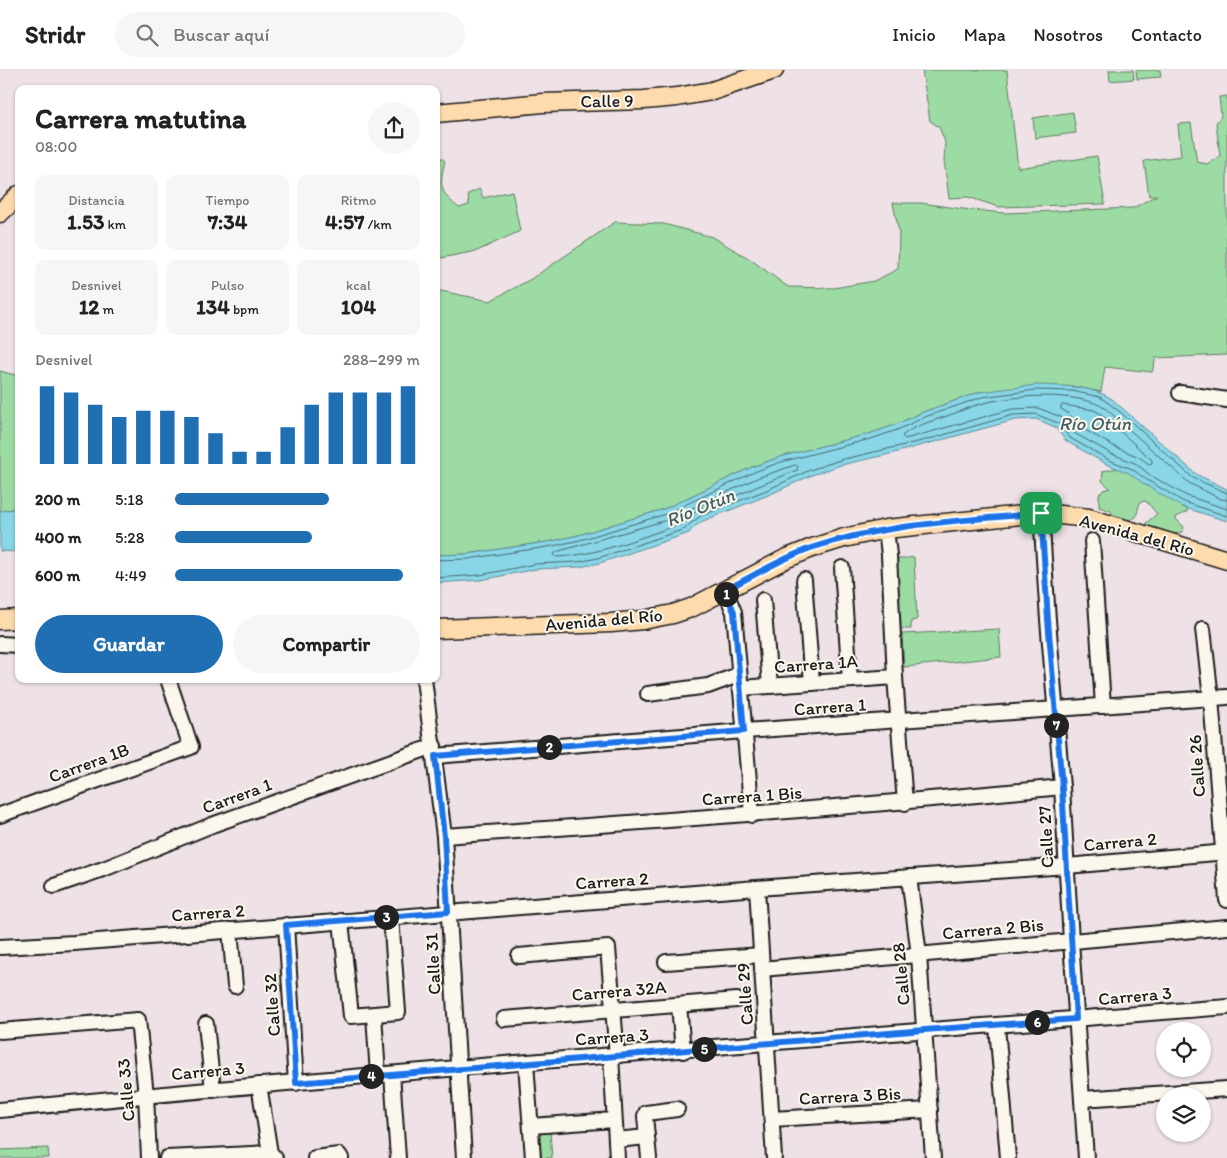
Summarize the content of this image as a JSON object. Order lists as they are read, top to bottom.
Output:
{
  "streets": {
    "main road": ["Calle 9", "Avenida del Río"],
    "street": [
      "Carrera 1A",
      "Carrera 1",
      "Carrera 1B",
      "Calle 26",
      "Carrera 1 Bis",
      "Calle 27",
      "Carrera 2",
      "Carrera 2 Bis",
      "Calle 31",
      "Calle 28",
      "Carrera 32A",
      "Calle 29",
      "Carrera 3",
      "Calle 32",
      "Calle 33",
      "Carrera 3 Bis"
    ]
  },
  "crossings": [
    ["Avenida del Río", "Calle 27"],
    ["Carrera 1", "Calle 26"],
    ["Carrera 1", "Calle 27"],
    ["Carrera 1", "Calle 31"],
    ["Calle 26", "Carrera 2"],
    ["Carrera 1 Bis", "Calle 27"],
    ["Carrera 1 Bis", "Calle 31"],
    ["Calle 27", "Carrera 2"],
    ["Calle 27", "Carrera 2 Bis"],
    ["Calle 27", "Carrera 3"],
    ["Carrera 2", "Calle 31"],
    ["Carrera 2", "Calle 28"],
    ["Carrera 2", "Calle 29"],
    ["Carrera 2", "Calle 32"],
    ["Carrera 2 Bis", "Calle 28"],
    ["Carrera 2 Bis", "Calle 29"],
    ["Calle 31", "Carrera 3"],
    ["Calle 28", "Carrera 3"],
    ["Calle 28", "Carrera 3 Bis"],
    ["Calle 29", "Carrera 3"],
    ["Calle 29", "Carrera 3 Bis"],
    ["Carrera 3", "Calle 32"],
    ["Carrera 3", "Calle 33"]
  ],
  "water": ["Río Otún"],
  "page": {
    "header": "Stridr",
    "search": "Buscar aquí",
    "nav": [
      "Inicio",
      "Mapa",
      "Nosotros",
      "Contacto"
    ],
    "heading": ["Carrera matutina", "08:00"],
    "stats": [
      ["Distancia", "1.53 km"],
      ["Tiempo", "7:34"],
      ["Ritmo", "4:57 /km"],
      ["Desnivel", "12 m"],
      ["Pulso", "134 bpm"],
      ["kcal", "104"]
    ],
    "chart": ["Desnivel", "288–299 m"],
    "list": [
      {
        "name": "200 m",
        "note": "5:18"
      },
      {
        "name": "400 m",
        "note": "5:28"
      },
      {
        "name": "600 m",
        "note": "4:49"
      }
    ],
    "pins": [
      "1",
      "7",
      "2",
      "3",
      "6",
      "5",
      "4"
    ],
    "buttons": ["Guardar", "Compartir"]
  }
}
